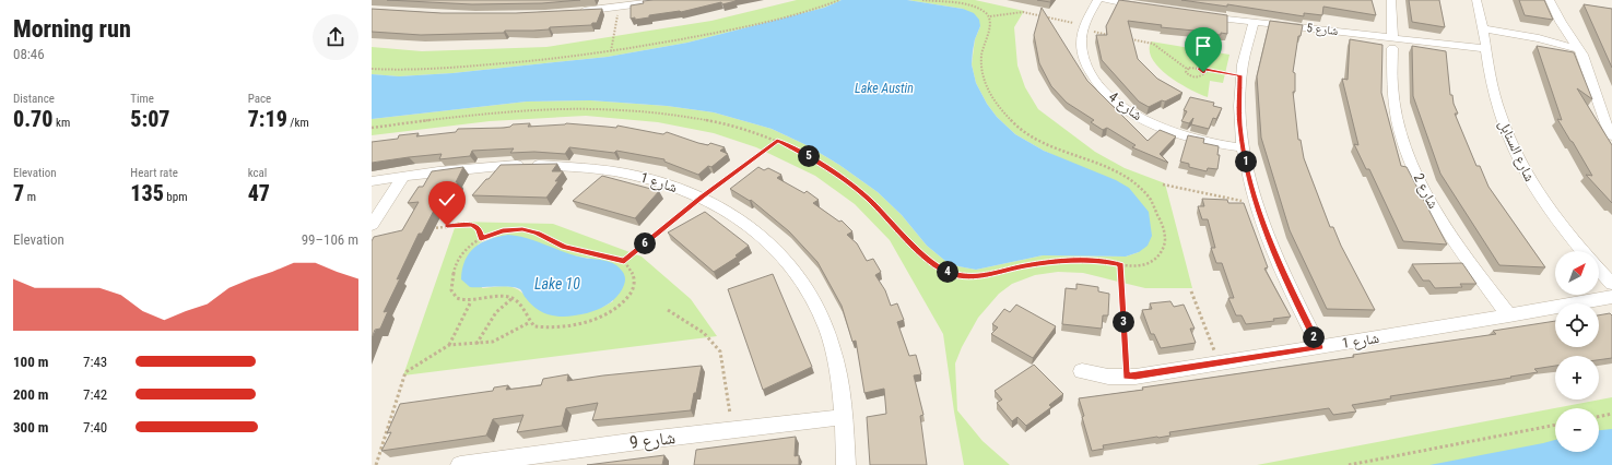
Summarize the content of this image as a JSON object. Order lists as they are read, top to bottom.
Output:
{
  "streets": {
    "street": [
      "شارع 5",
      "شارع 4",
      "شارع السنابل",
      "شارع 1",
      "شارع 2",
      "شارع 9"
    ]
  },
  "crossings": [
    ["شارع 5", "شارع السنابل"],
    ["شارع 5", "شارع 2"],
    ["شارع 1", "شارع 2"],
    ["شارع 1", "شارع 9"]
  ],
  "water": ["Lake Austin", "Lake 10"],
  "north": "top right",
  "page": {
    "heading": ["Morning run", "08:46"],
    "stats": [
      ["Distance", "0.70 km"],
      ["Time", "5:07"],
      ["Pace", "7:19 /km"],
      ["Elevation", "7 m"],
      ["Heart rate", "135 bpm"],
      ["kcal", "47"]
    ],
    "pins": [
      "5",
      "1",
      "6",
      "4",
      "3",
      "2"
    ],
    "chart": ["Elevation", "99–106 m"],
    "map_buttons": ["+", "−"],
    "list": [
      {
        "name": "100 m",
        "note": "7:43"
      },
      {
        "name": "200 m",
        "note": "7:42"
      },
      {
        "name": "300 m",
        "note": "7:40"
      }
    ]
  }
}
